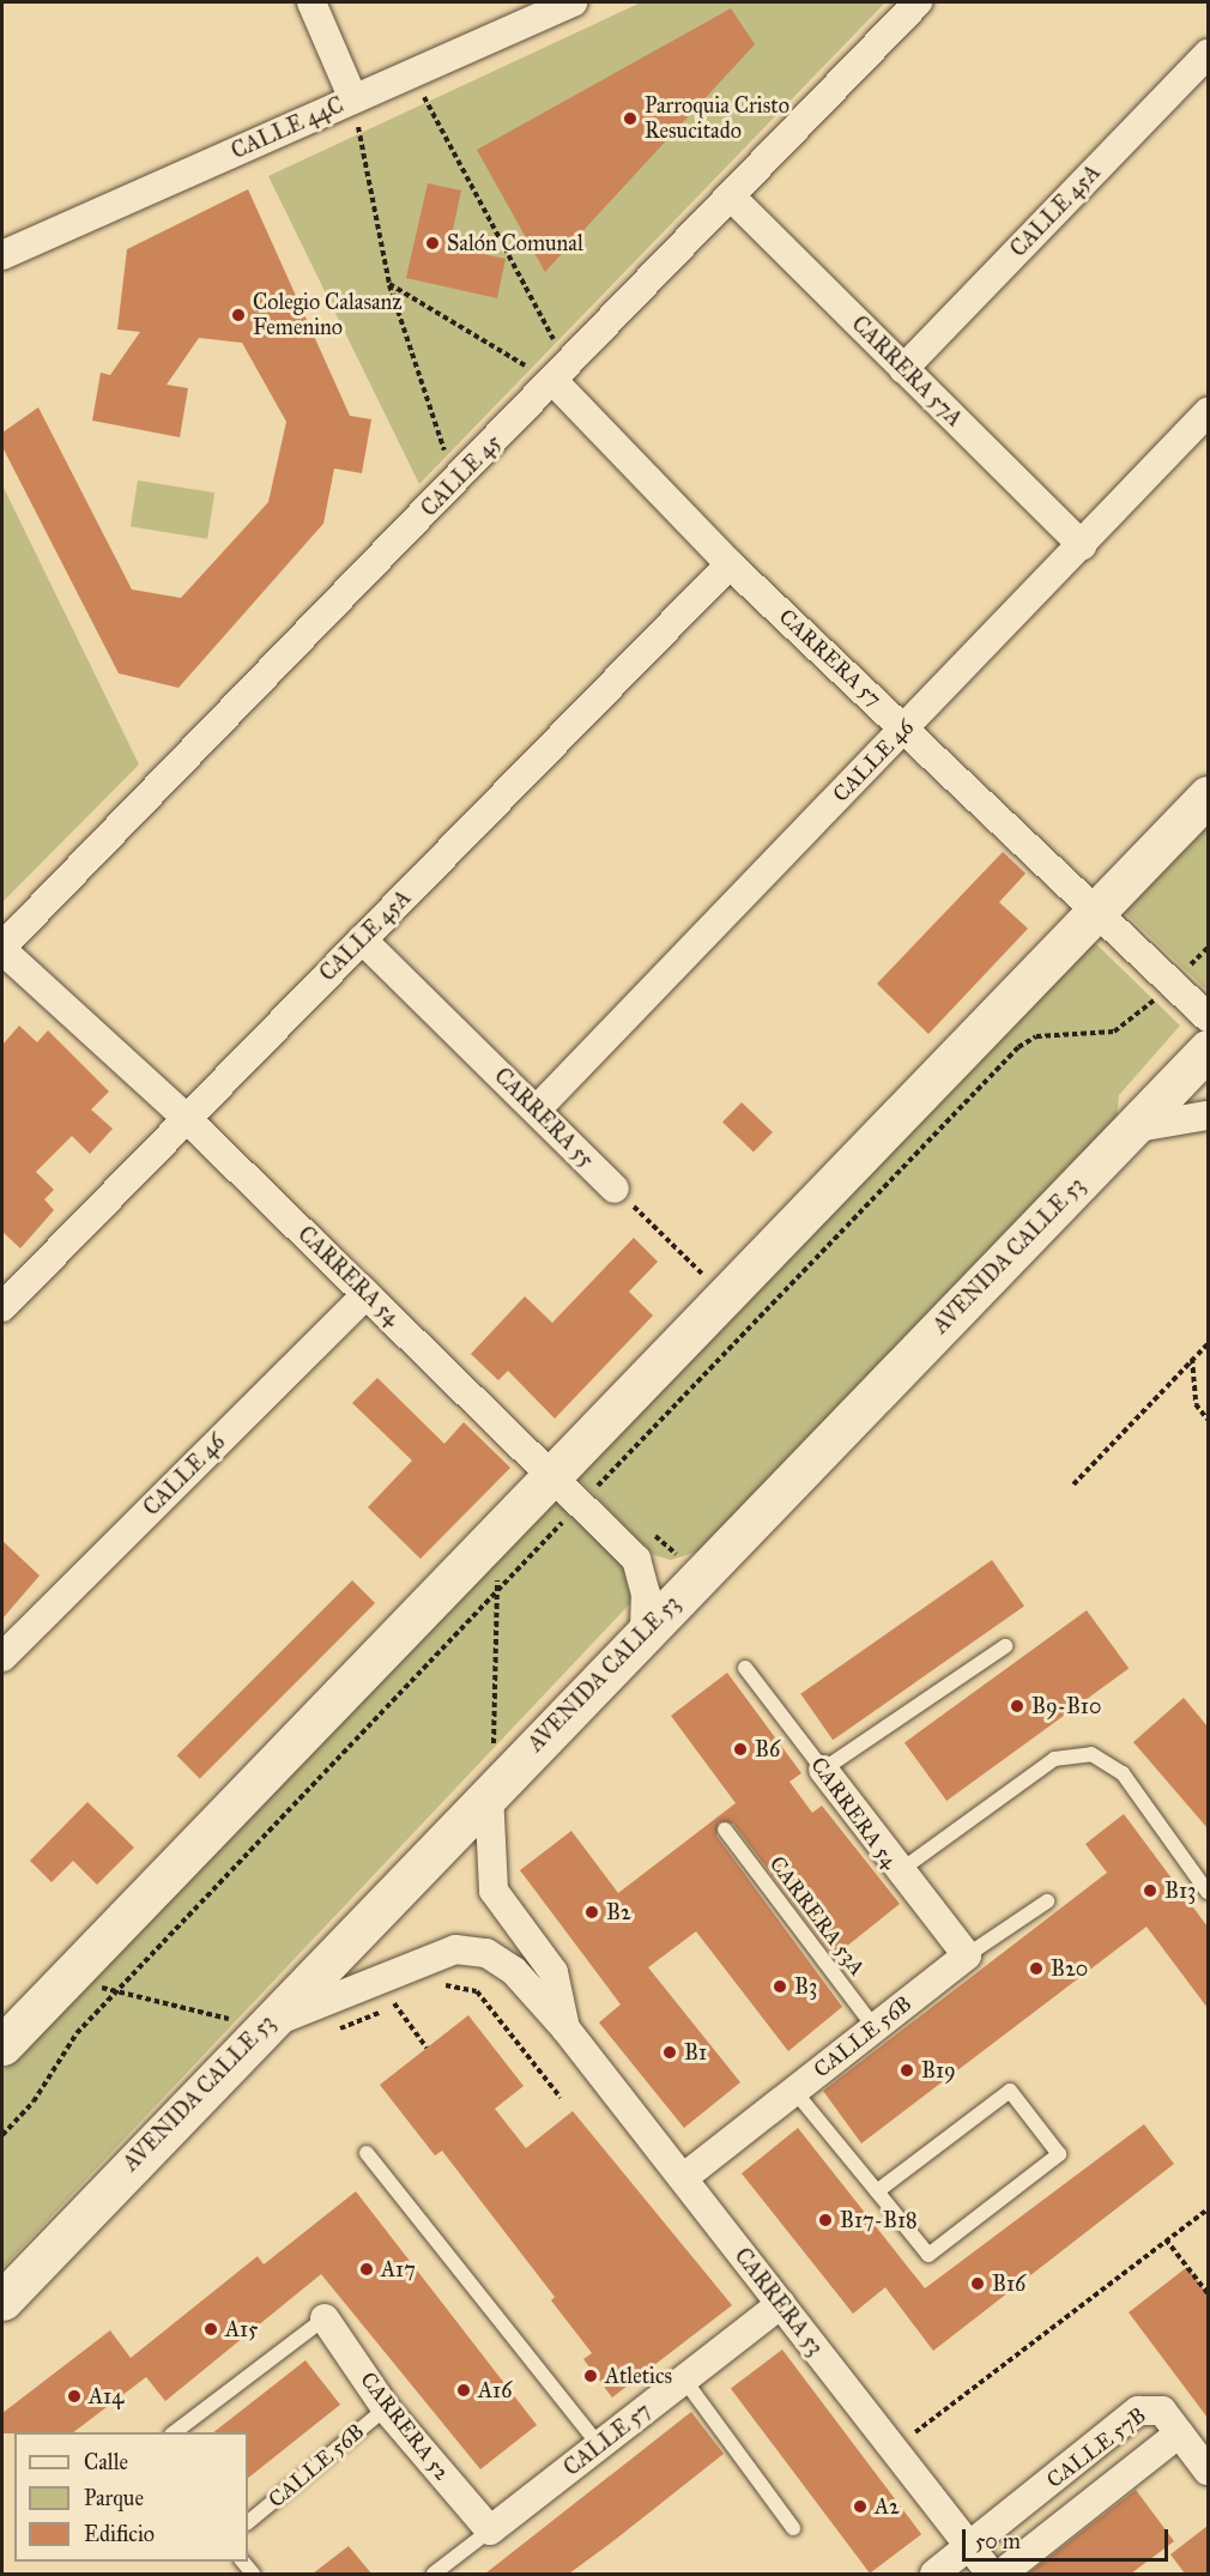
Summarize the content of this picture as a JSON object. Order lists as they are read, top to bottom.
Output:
{
  "streets": {
    "main road": ["AVENIDA CALLE 53"],
    "street": [
      "CALLE 44C",
      "CALLE 45A",
      "CARRERA 57A",
      "CALLE 45",
      "CARRERA 57",
      "CALLE 46",
      "CARRERA 55",
      "CARRERA 54",
      "CALLE 56B",
      "CARRERA 53",
      "CARRERA 52",
      "CALLE 57",
      "CALLE 57B"
    ],
    "lane": ["CARRERA 53A"]
  },
  "crossings": [
    ["CALLE 45A", "CARRERA 57A"],
    ["CALLE 45A", "CARRERA 57"],
    ["CALLE 45A", "CARRERA 55"],
    ["CALLE 45A", "CARRERA 54"],
    ["CARRERA 57A", "CALLE 45"],
    ["CARRERA 57A", "CALLE 46"],
    ["CALLE 45", "CARRERA 57"],
    ["CALLE 45", "CARRERA 54"],
    ["CARRERA 57", "CALLE 46"],
    ["CALLE 46", "CARRERA 55"],
    ["CALLE 46", "CARRERA 54"],
    ["AVENIDA CALLE 53", "CARRERA 54"],
    ["AVENIDA CALLE 53", "CARRERA 53"],
    ["CARRERA 54", "CALLE 56B"],
    ["CARRERA 53A", "CALLE 56B"],
    ["CALLE 56B", "CARRERA 53"],
    ["CALLE 56B", "CARRERA 52"],
    ["CARRERA 53", "CALLE 57"],
    ["CARRERA 53", "CALLE 57B"],
    ["CARRERA 52", "CALLE 57"]
  ],
  "places": [
    "Parroquia Cristo Resucitado",
    "Salón Comunal",
    "Colegio Calasanz Femenino",
    "B9-B10",
    "B6",
    "B13",
    "B2",
    "B20",
    "B3",
    "B1",
    "B19",
    "B17-B18",
    "A17",
    "B16",
    "A15",
    "Atletics",
    "A16",
    "A14",
    "A2"
  ],
  "legend": ["Calle", "Parque", "Edificio"],
  "scale_bar": "50 m"
}
